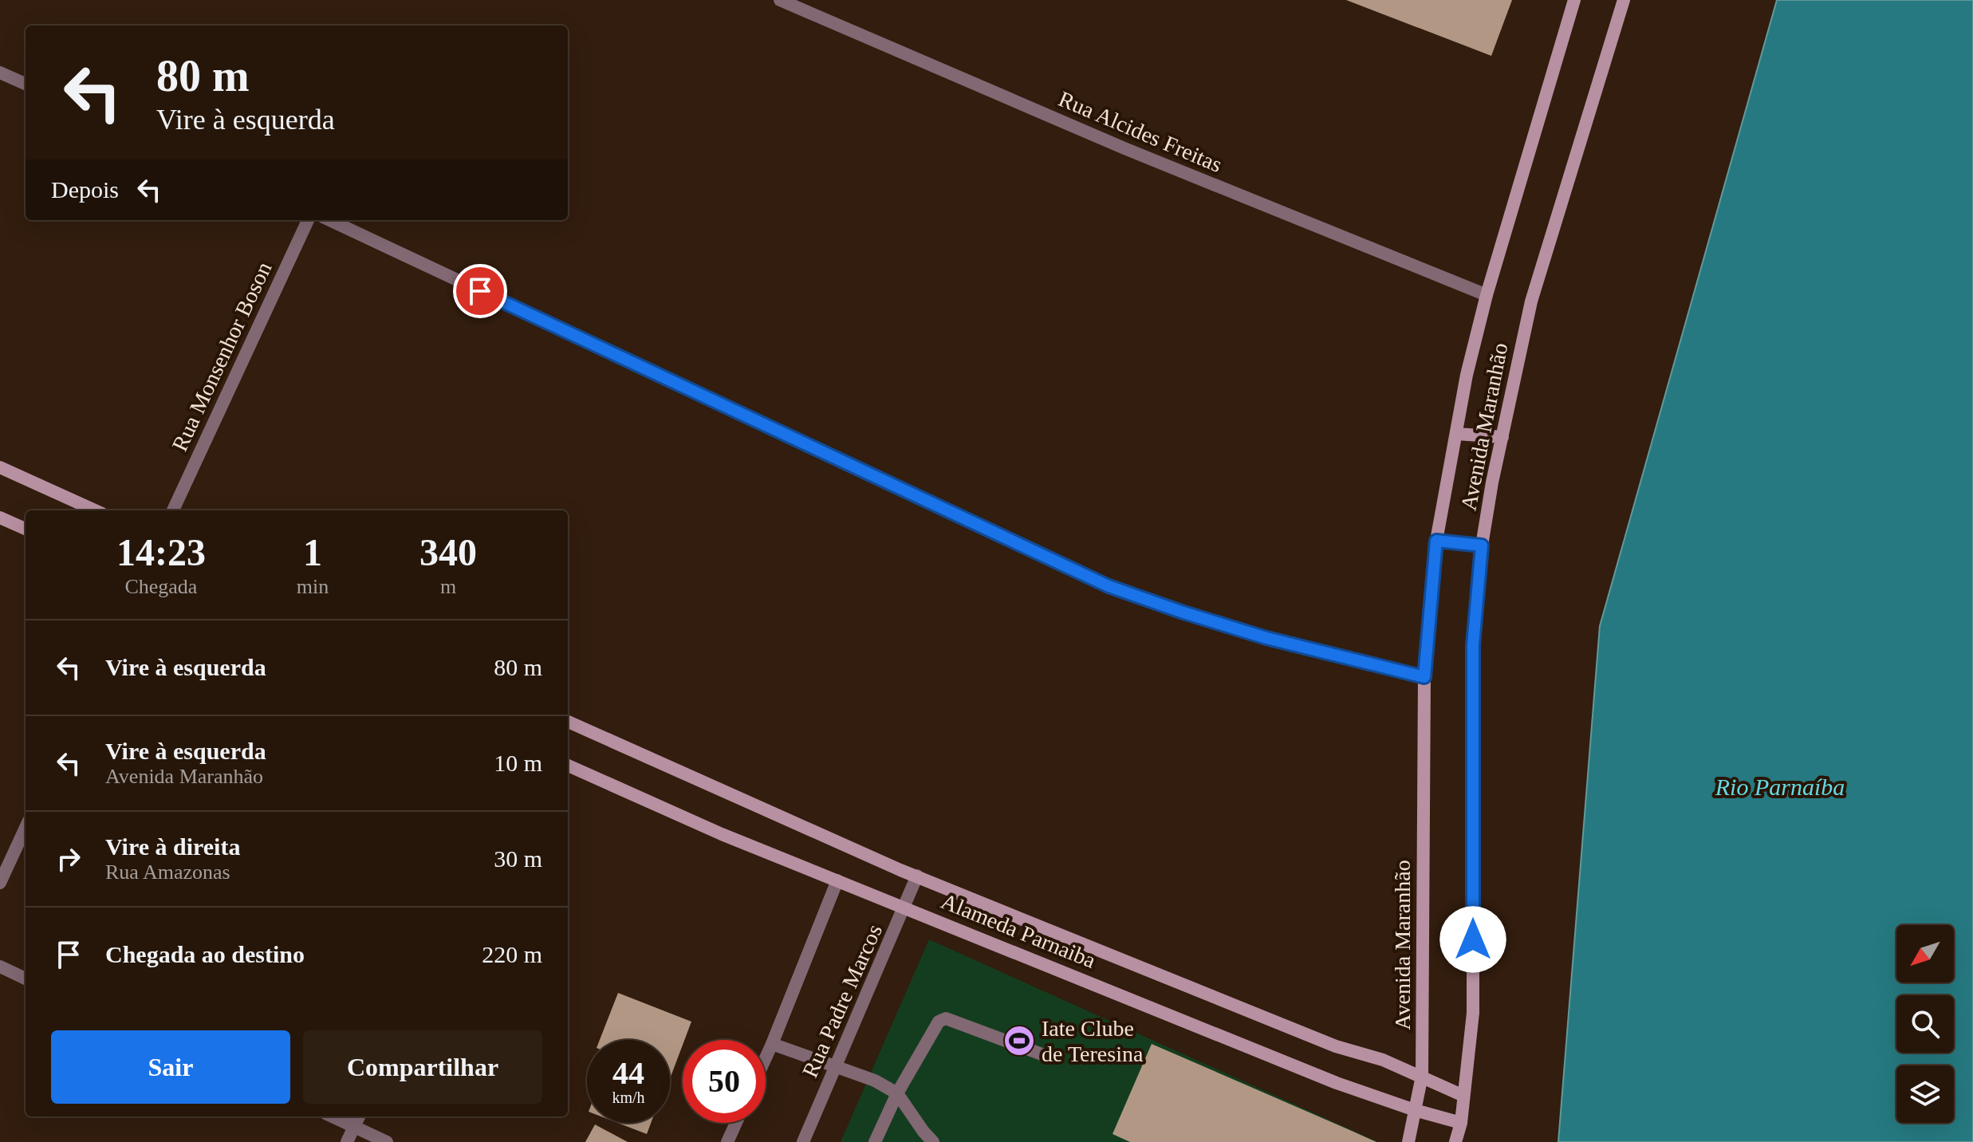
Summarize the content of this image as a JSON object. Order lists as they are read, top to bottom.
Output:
{
  "streets": {
    "main road": ["Avenida Maranhão", "Alameda Parnaiba"],
    "street": ["Rua Alcides Freitas", "Rua Monsenhor Boson", "Rua Padre Marcos"]
  },
  "crossings": [
    ["Rua Alcides Freitas", "Avenida Maranhão"],
    ["Avenida Maranhão", "Alameda Parnaiba"],
    ["Alameda Parnaiba", "Rua Padre Marcos"]
  ],
  "water": ["Rio Parnaíba"],
  "places": {
    "sports": ["Iate Clube de Teresina"]
  },
  "north": "bottom left",
  "page": {
    "turn": ["80 m", "Vire à esquerda"],
    "then": "Depois",
    "eta": [
      "14:23",
      "Chegada",
      "1",
      "min",
      "340",
      "m"
    ],
    "list": [
      {
        "name": "Vire à esquerda",
        "value": "80 m"
      },
      {
        "name": "Vire à esquerda",
        "note": "Avenida Maranhão",
        "value": "10 m"
      },
      {
        "name": "Vire à direita",
        "note": "Rua Amazonas",
        "value": "30 m"
      },
      {
        "name": "Chegada ao destino",
        "value": "220 m"
      }
    ],
    "buttons": ["Sair", "Compartilhar"],
    "speed": "44 km/h",
    "limit": "50"
  }
}
